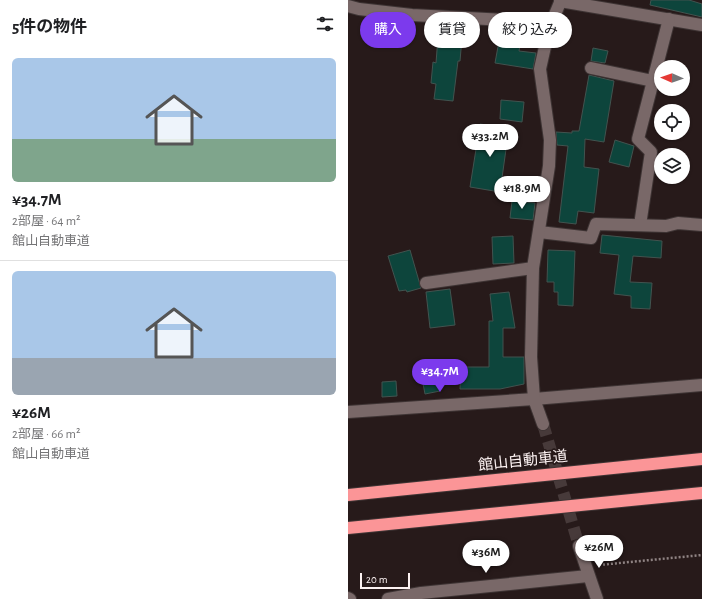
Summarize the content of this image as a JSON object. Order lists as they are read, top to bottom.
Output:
{
  "streets": {
    "highway": ["館山自動車道"]
  },
  "scale_bar": "20 m",
  "north": "left",
  "page": {
    "heading": "5件の物件",
    "chip": ["購入", "賃貸", "絞り込み"],
    "list": [
      {
        "name": "¥34.7M",
        "note": "2部屋 · 64 m² · 館山自動車道"
      },
      {
        "name": "¥26M",
        "note": "2部屋 · 66 m² · 館山自動車道"
      }
    ],
    "price": [
      "¥33.2M",
      "¥18.9M",
      "¥34.7M",
      "¥26M",
      "¥36M"
    ],
    "scale": "20 m"
  }
}
